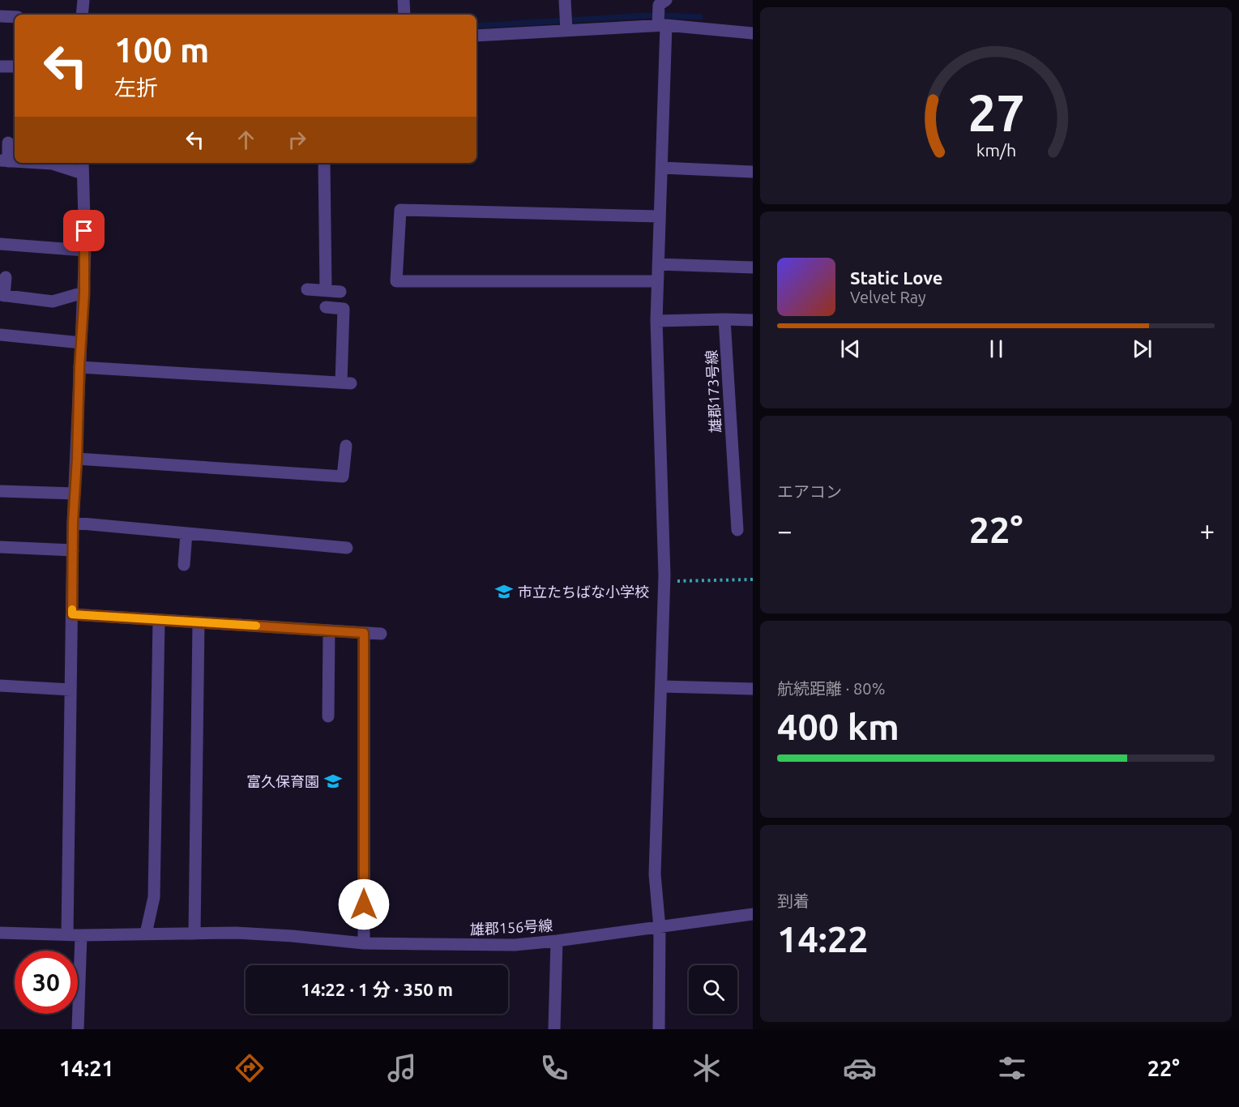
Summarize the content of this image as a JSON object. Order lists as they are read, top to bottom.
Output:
{
  "streets": {
    "street": ["雄郡173号線", "雄郡156号線"]
  },
  "places": {
    "school or university": ["市立たちばな小学校", "富久保育園"]
  },
  "page": {
    "turn": ["100 m", "左折"],
    "song": ["Static Love", "Velvet Ray"],
    "tile": [
      "エアコン",
      ["航続距離 · 80%", "400 km"],
      ["到着", "14:22"]
    ],
    "heat": ["−", "22°", "+"],
    "limit": "30",
    "trip": "14:22 · 1 分 · 350 m",
    "tabs": ["14:21", "22°"],
    "gauge": ["27", "km/h"]
  }
}
